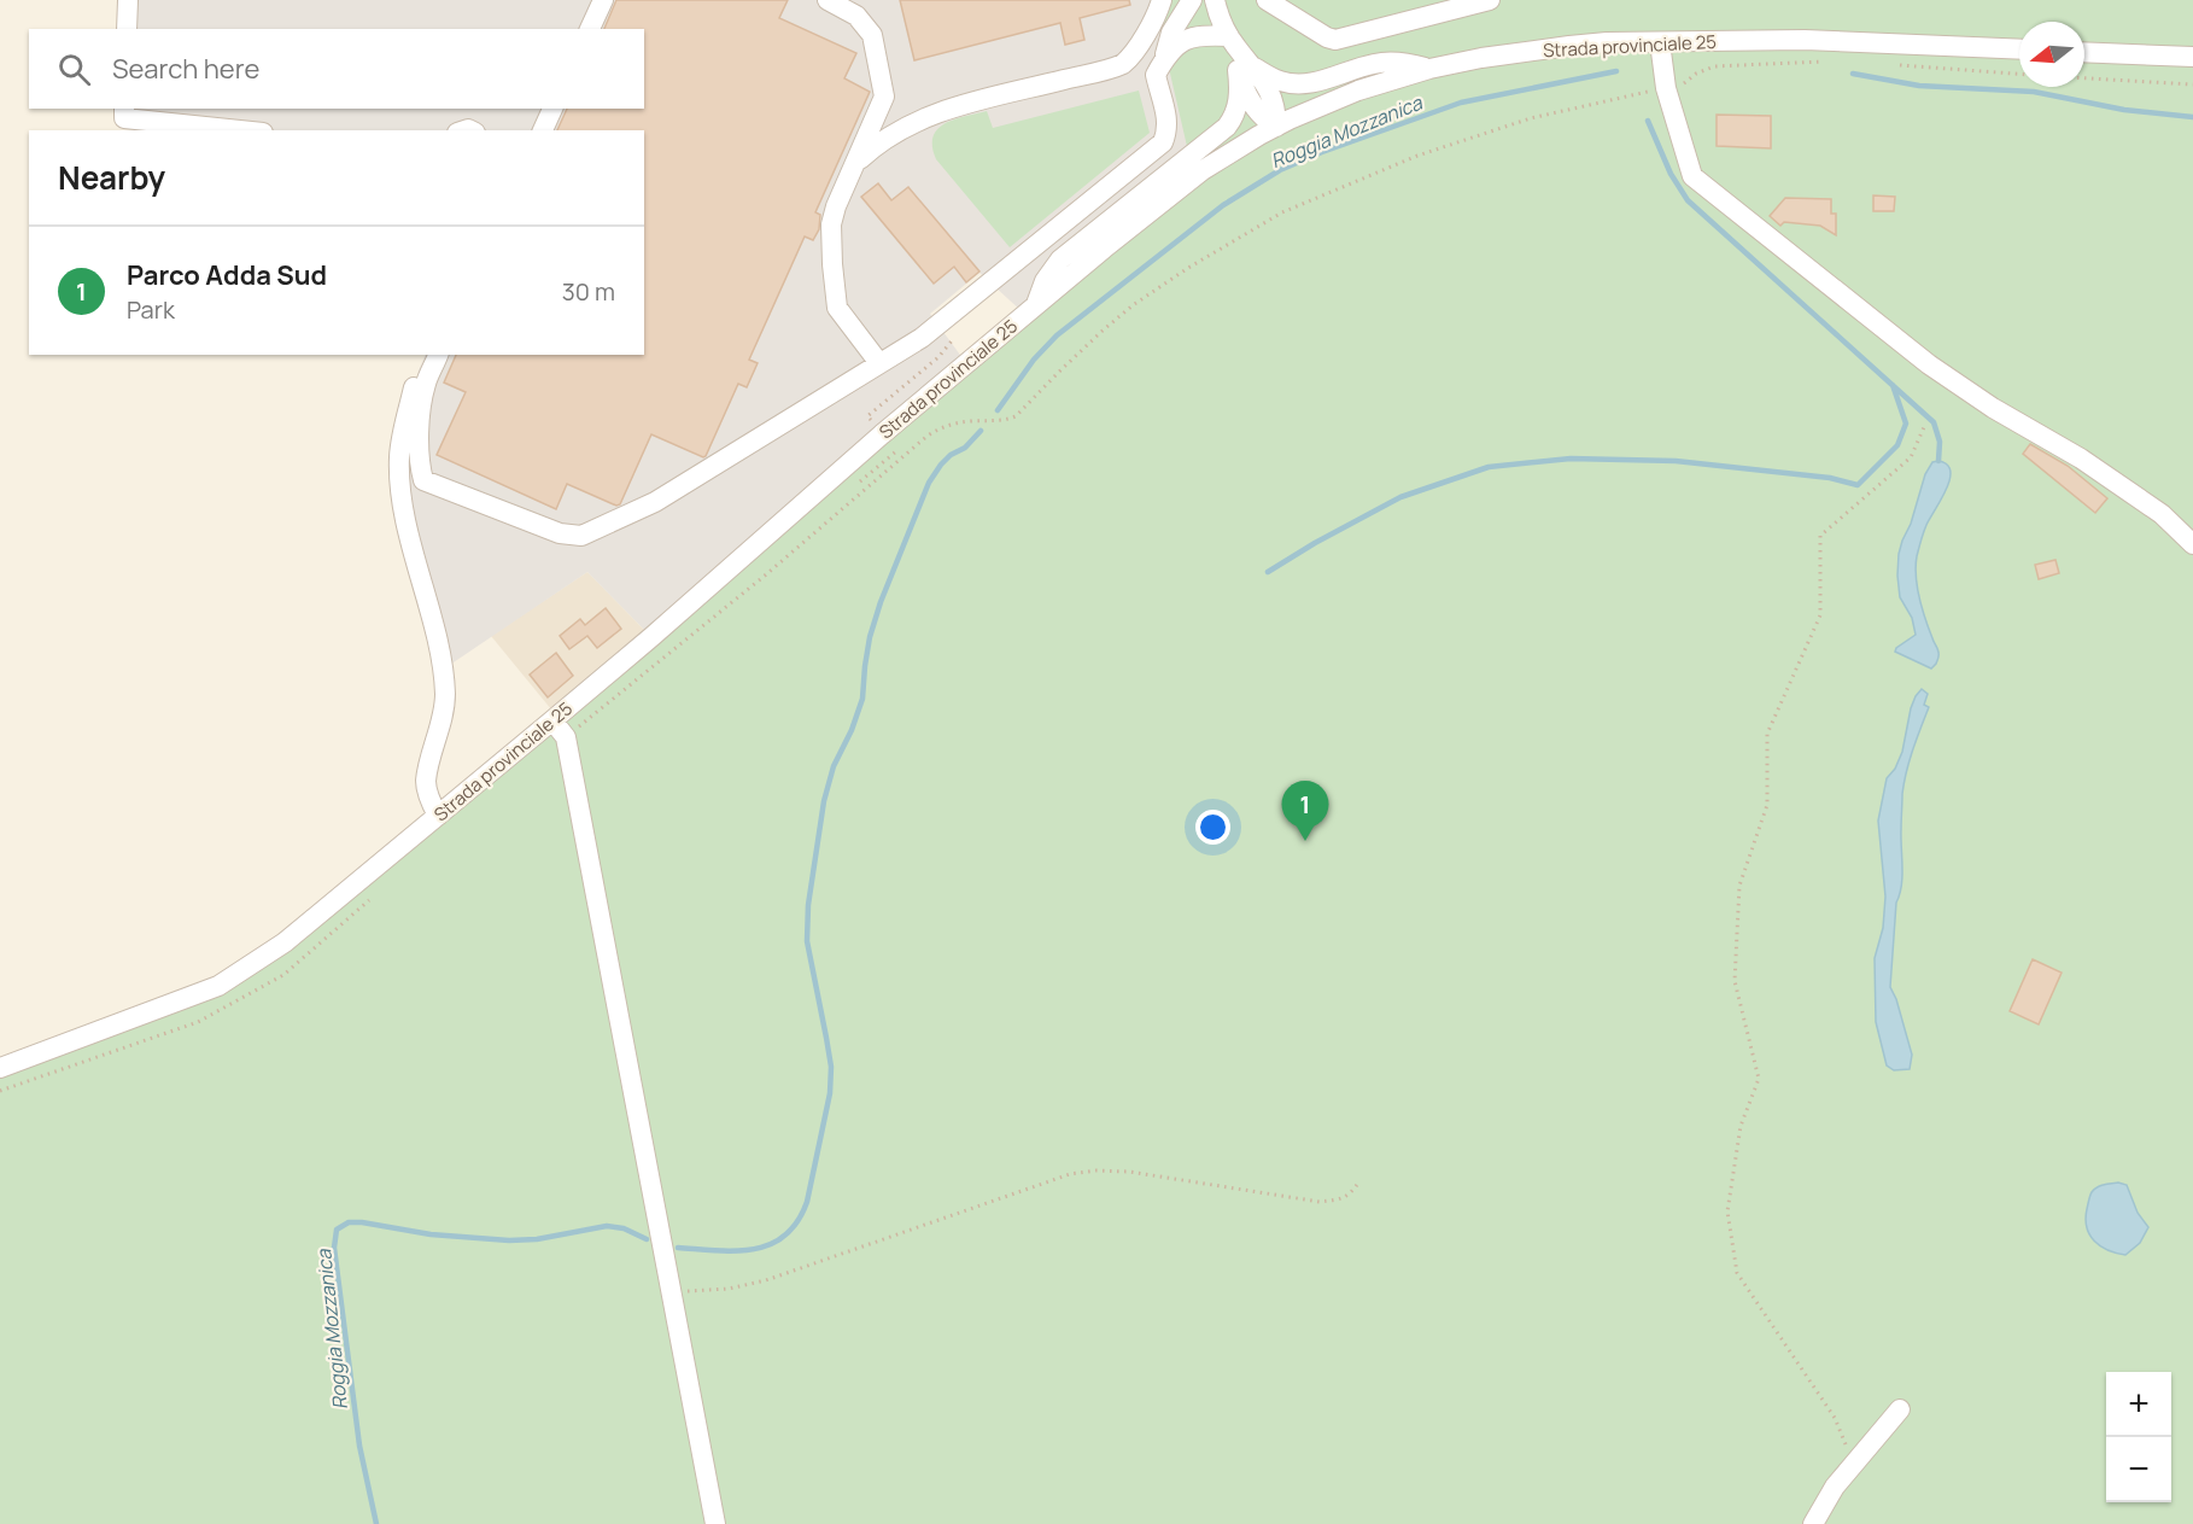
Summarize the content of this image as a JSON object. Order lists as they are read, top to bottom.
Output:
{
  "streets": {
    "street": ["Strada provinciale 25"]
  },
  "water": ["Roggia Mozzanica"],
  "north": "left",
  "page": {
    "search": "Search here",
    "heading": "Nearby",
    "list": [
      {
        "mark": "1",
        "name": "Parco Adda Sud",
        "note": "Park",
        "value": "30 m"
      }
    ],
    "pins": "1",
    "map_buttons": ["+", "−"]
  }
}
